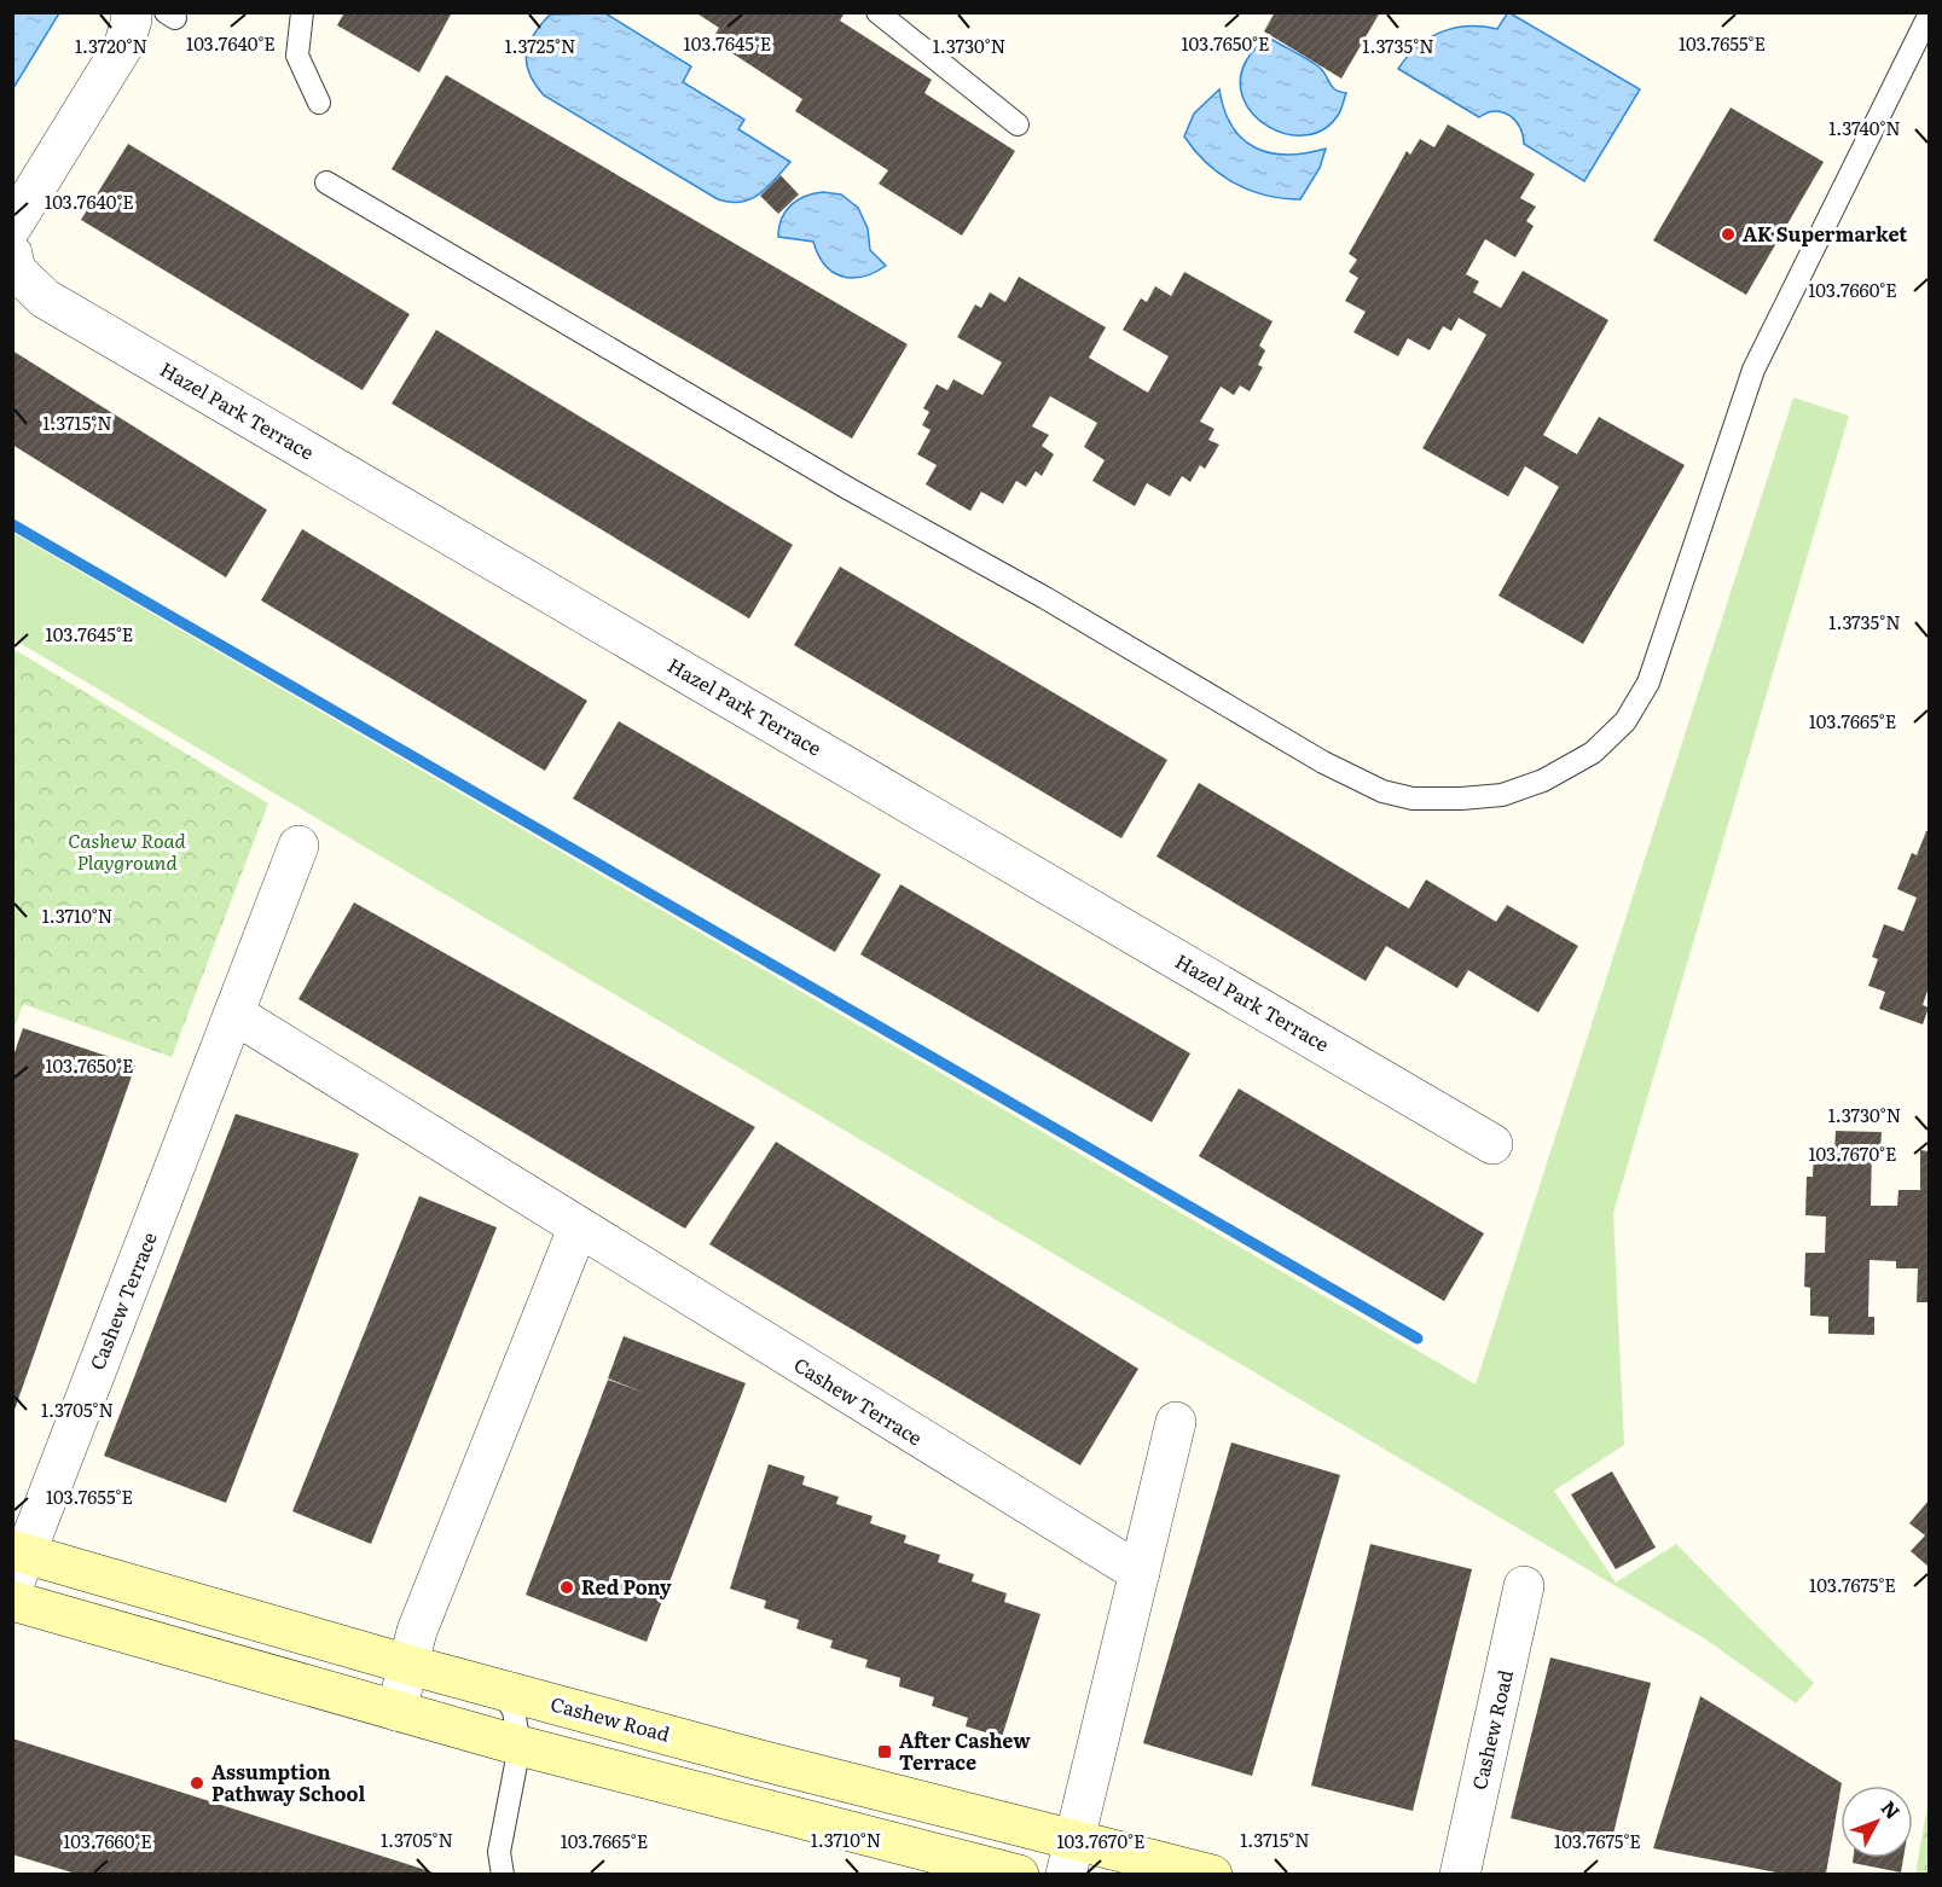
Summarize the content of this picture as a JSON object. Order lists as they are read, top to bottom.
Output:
{
  "streets": {
    "street": ["Hazel Park Terrace", "Cashew Terrace", "Cashew Road"]
  },
  "crossings": [
    ["Cashew Terrace", "Cashew Road"]
  ],
  "parks": ["Cashew Road Playground"],
  "places": {
    "other": ["AK Supermarket", "Red Pony", "Assumption Pathway School"],
    "transit": ["After Cashew Terrace"]
  },
  "north": "top right",
  "coordinates": [
    "103.7640°E",
    "103.7645°E",
    "103.7650°E",
    "103.7655°E",
    "1.3720°N",
    "1.3725°N",
    "1.3730°N",
    "1.3735°N",
    "1.3740°N",
    "103.7660°E",
    "1.3715°N",
    "103.7665°E",
    "1.3710°N",
    "103.7670°E",
    "1.3705°N",
    "103.7675°E"
  ]
}
